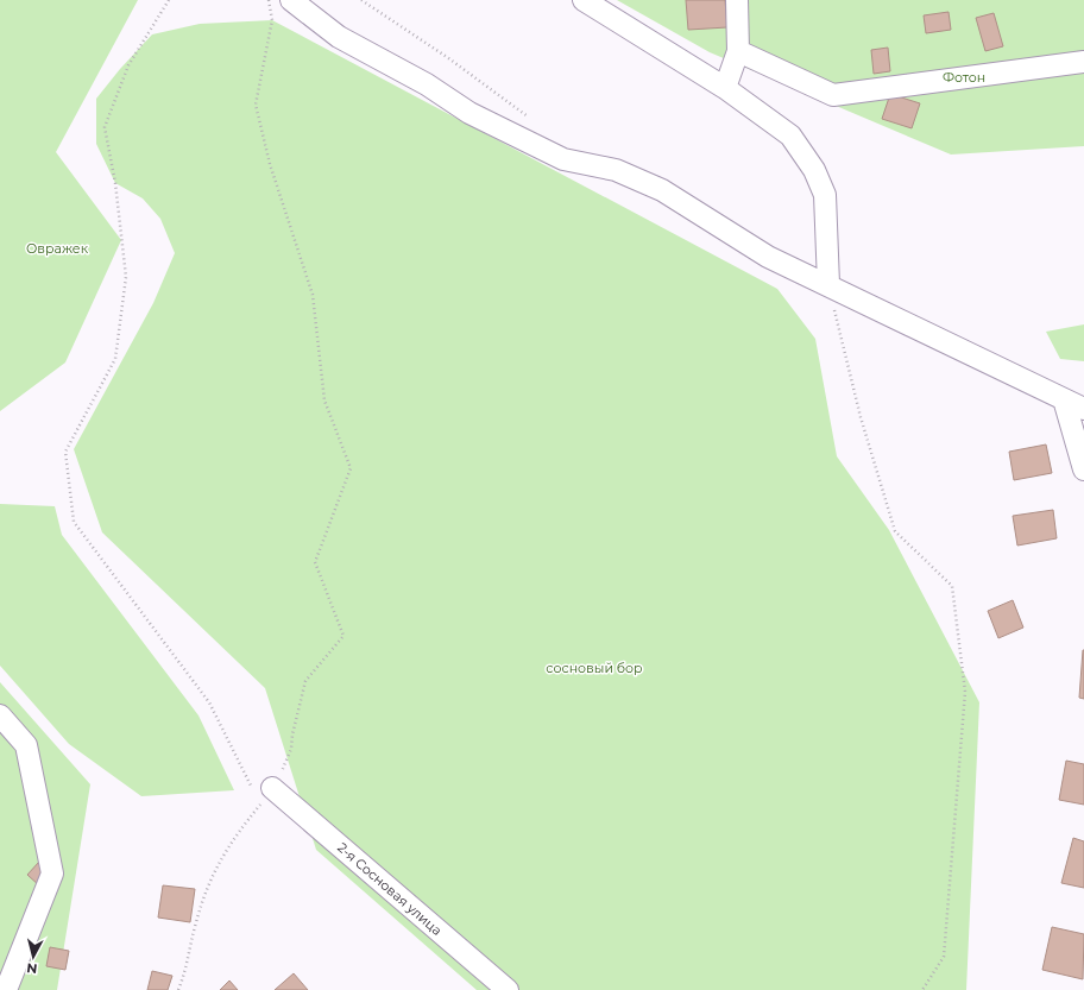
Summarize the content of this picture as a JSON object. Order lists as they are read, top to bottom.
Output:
{
  "streets": {
    "street": ["2-я Сосновая улица"]
  },
  "parks": ["Фотон", "Овражек", "сосновый бор"],
  "north": "bottom"
}
